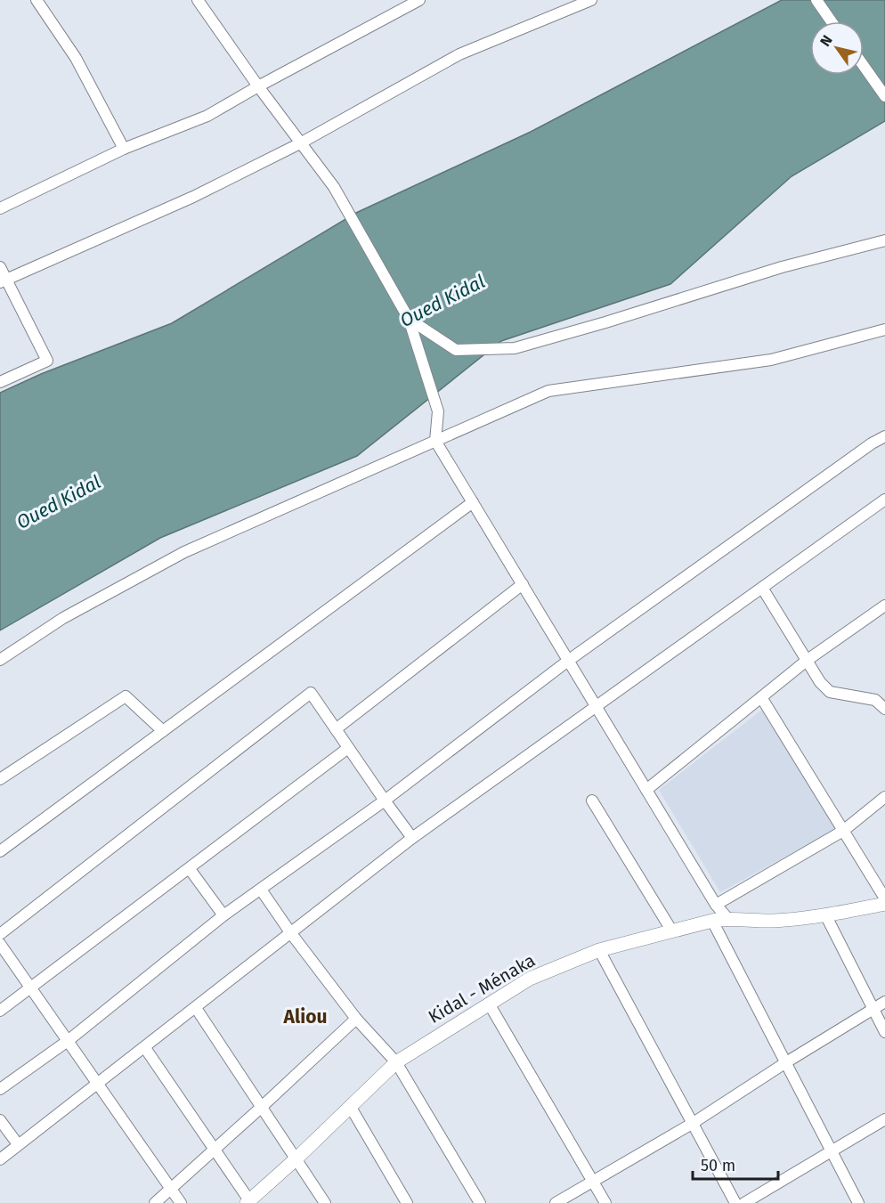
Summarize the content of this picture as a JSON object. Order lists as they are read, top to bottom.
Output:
{
  "streets": {
    "main road": ["Kidal - Ménaka"]
  },
  "districts": ["Aliou"],
  "water": ["Oued Kidal"],
  "scale_bar": "50 m",
  "north": "top left"
}
